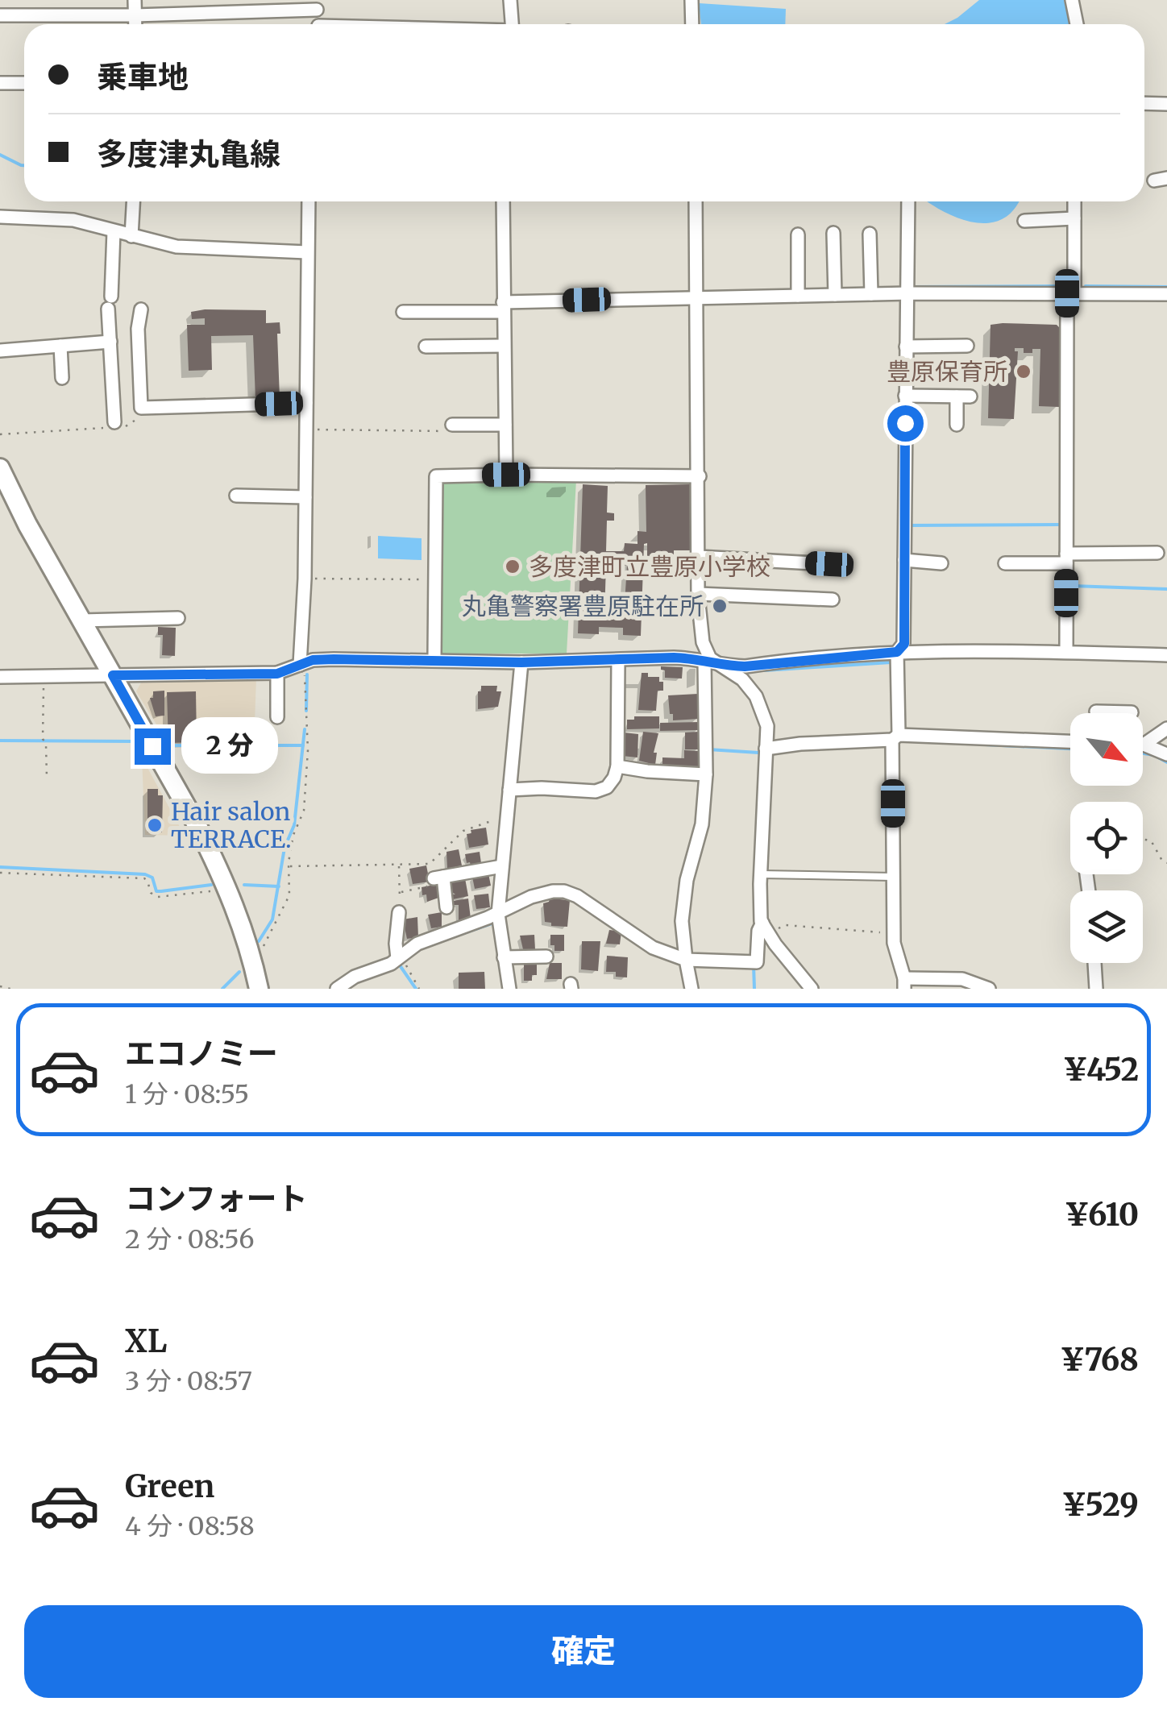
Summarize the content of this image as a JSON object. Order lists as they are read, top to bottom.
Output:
{
  "places": [
    "豊原保育所",
    "多度津町立豊原小学校",
    "丸亀警察署豊原駐在所",
    "Hair salon TERRACE."
  ],
  "north": "bottom right",
  "page": {
    "banner": ["乗車地", "多度津丸亀線"],
    "bubble": "2 分",
    "list": [
      {
        "name": "エコノミー",
        "note": "1 分 · 08:55",
        "value": "¥452"
      },
      {
        "name": "コンフォート",
        "note": "2 分 · 08:56",
        "value": "¥610"
      },
      {
        "name": "XL",
        "note": "3 分 · 08:57",
        "value": "¥768"
      },
      {
        "name": "Green",
        "note": "4 分 · 08:58",
        "value": "¥529"
      }
    ],
    "buttons": "確定"
  }
}
